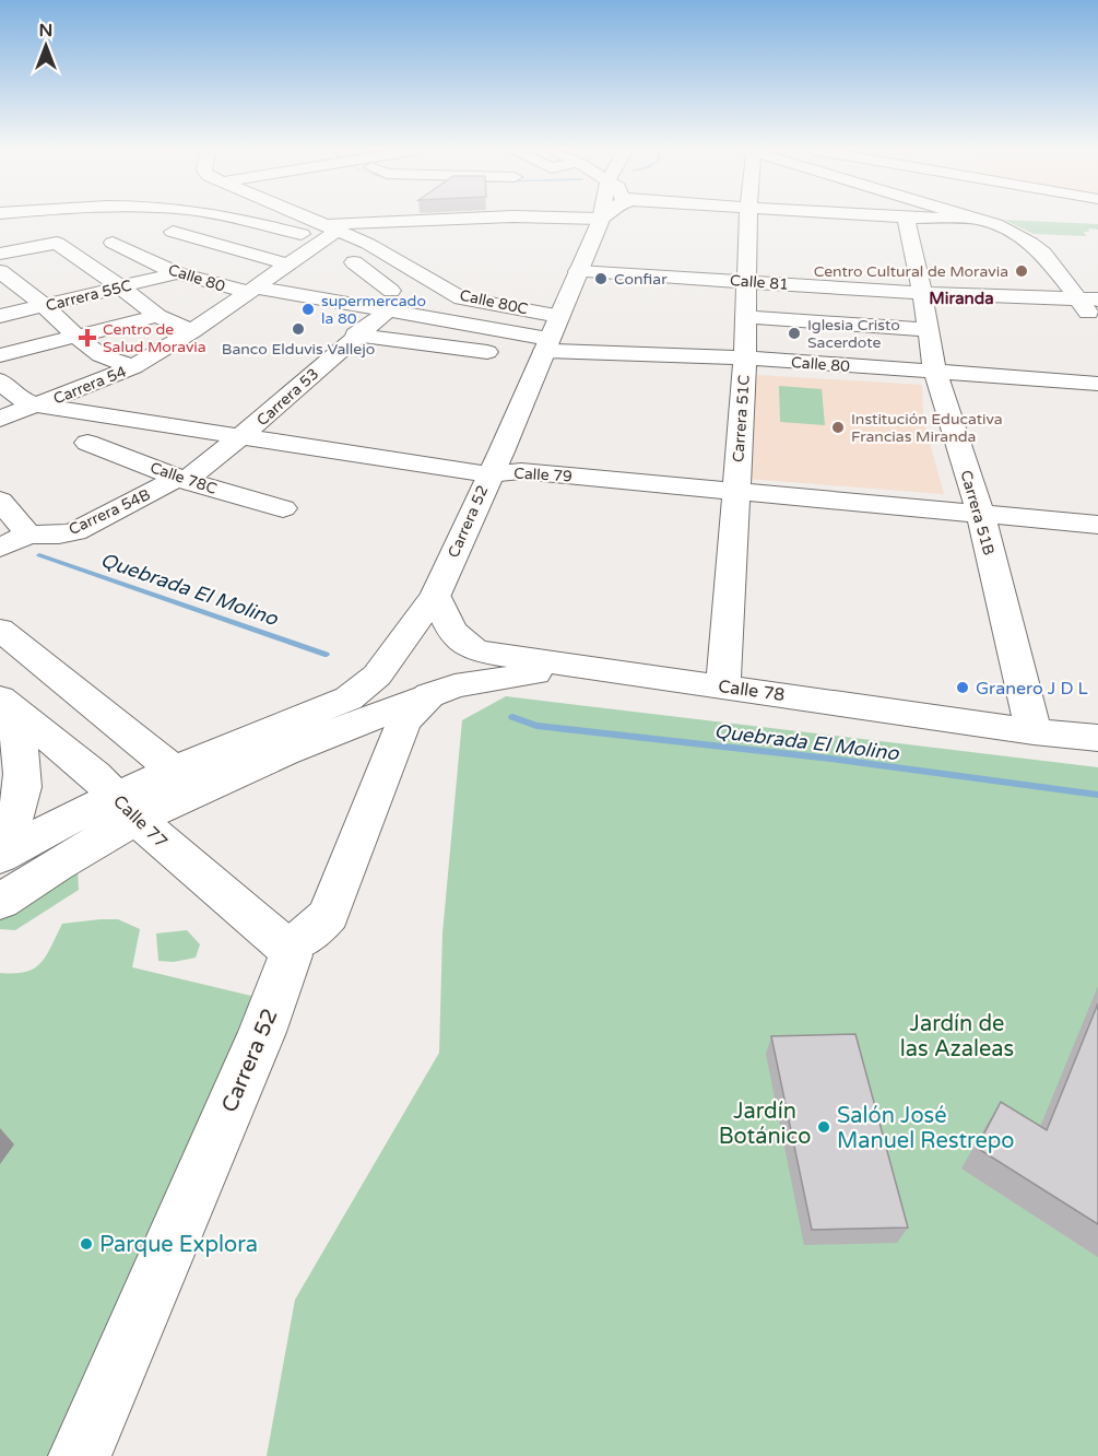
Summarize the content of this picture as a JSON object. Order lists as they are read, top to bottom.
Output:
{
  "streets": {
    "street": [
      "Calle 80",
      "Calle 81",
      "Carrera 55C",
      "Calle 80C",
      "Carrera 54",
      "Carrera 53",
      "Carrera 51C",
      "Calle 79",
      "Calle 78C",
      "Carrera 54B",
      "Carrera 51B",
      "Carrera 52",
      "Calle 78",
      "Calle 77"
    ]
  },
  "crossings": [
    ["Calle 80", "Carrera 55C"],
    ["Calle 80", "Carrera 54"],
    ["Calle 80", "Carrera 53"],
    ["Calle 80", "Carrera 51C"],
    ["Calle 80", "Carrera 51B"],
    ["Calle 80", "Carrera 52"],
    ["Calle 81", "Carrera 51C"],
    ["Calle 81", "Carrera 51B"],
    ["Calle 81", "Carrera 52"],
    ["Calle 80C", "Carrera 54"],
    ["Calle 80C", "Carrera 52"],
    ["Carrera 54", "Calle 79"],
    ["Carrera 53", "Calle 79"],
    ["Carrera 53", "Calle 78C"],
    ["Carrera 53", "Carrera 54B"],
    ["Carrera 51C", "Calle 79"],
    ["Carrera 51C", "Calle 78"],
    ["Calle 79", "Carrera 51B"],
    ["Calle 79", "Carrera 52"],
    ["Calle 78C", "Carrera 54B"],
    ["Carrera 51B", "Calle 78"],
    ["Carrera 52", "Calle 78"],
    ["Carrera 52", "Calle 77"]
  ],
  "districts": ["Miranda"],
  "water": ["Quebrada El Molino"],
  "parks": ["Jardín de las Azaleas", "Jardín Botánico"],
  "places": {
    "other": [
      "Centro Cultural de Moravia",
      "Confiar",
      "supermercado la 80",
      "Banco Elduvis Vallejo",
      "Iglesia Cristo Sacerdote",
      "Institución Educativa Francias Miranda",
      "Granero J D L",
      "Salón José Manuel Restrepo",
      "Parque Explora"
    ],
    "health": ["Centro de Salud Moravia"]
  },
  "north": "top"
}
